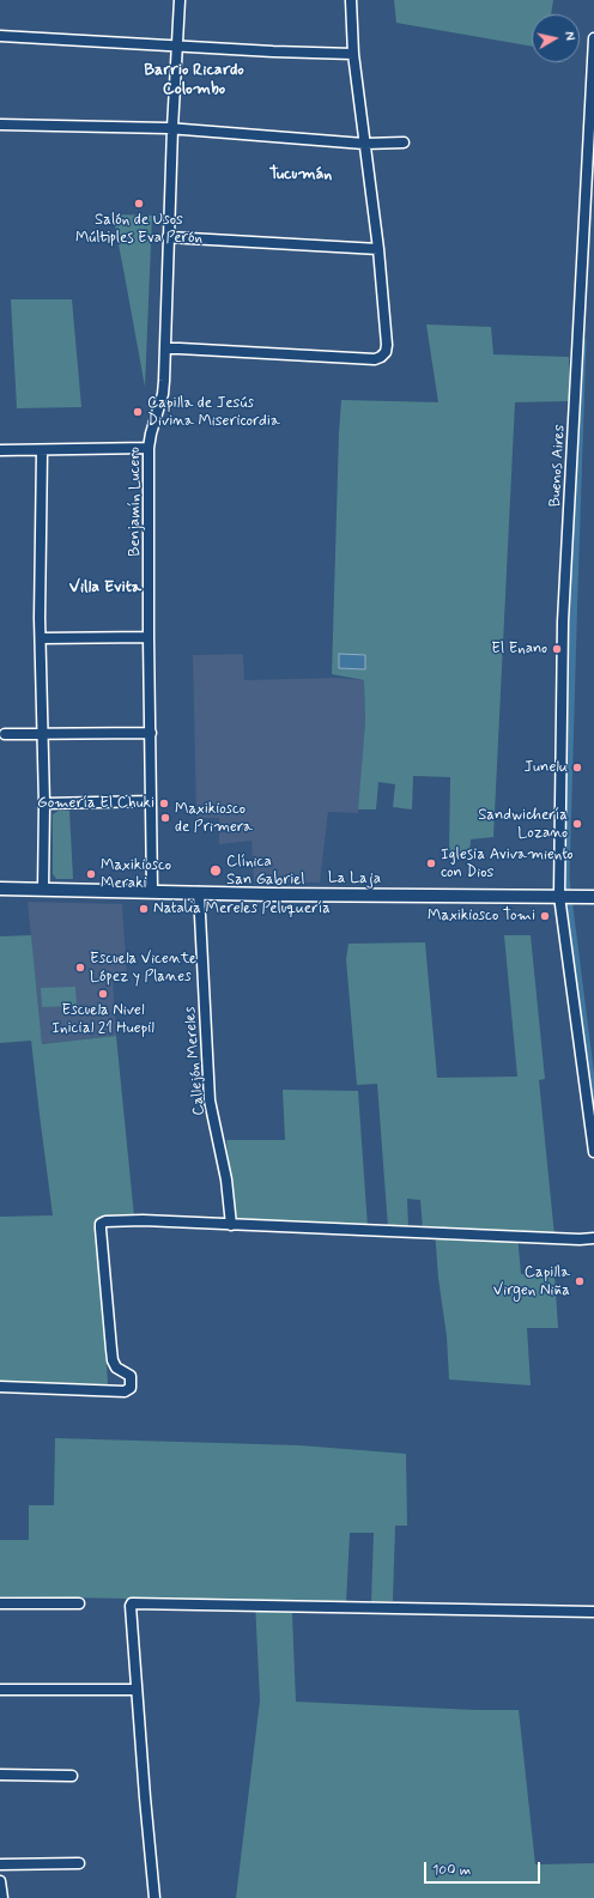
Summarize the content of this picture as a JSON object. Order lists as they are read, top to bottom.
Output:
{
  "streets": {
    "main road": ["La Laja"],
    "street": ["Buenos Aires", "Benjamín Lucero", "Callejón Mereles"]
  },
  "crossings": [
    ["Buenos Aires", "La Laja"],
    ["Benjamín Lucero", "La Laja"],
    ["La Laja", "Callejón Mereles"]
  ],
  "districts": ["Barrio Ricardo Colombo", "Tucumán", "Villa Evita"],
  "places": [
    "Salón de Usos Múltiples Eva Perón",
    "Capilla de Jesús Divina Misericordia",
    "El Enano",
    "Junelu",
    "Gomería El Chuki",
    "Maxikiosco de Primera",
    "Sandwichería Lozano",
    "Iglesia Avivamiento con Dios",
    "Clínica San Gabriel",
    "Maxikiosco Meraki",
    "Natalia Mereles Peluquería",
    "Maxikiosco Tomi",
    "Escuela Vicente López y Planes",
    "Escuela Nivel Inicial 21 Huepil",
    "Capilla Virgen Niña"
  ],
  "scale_bar": "100 m",
  "north": "right"
}
